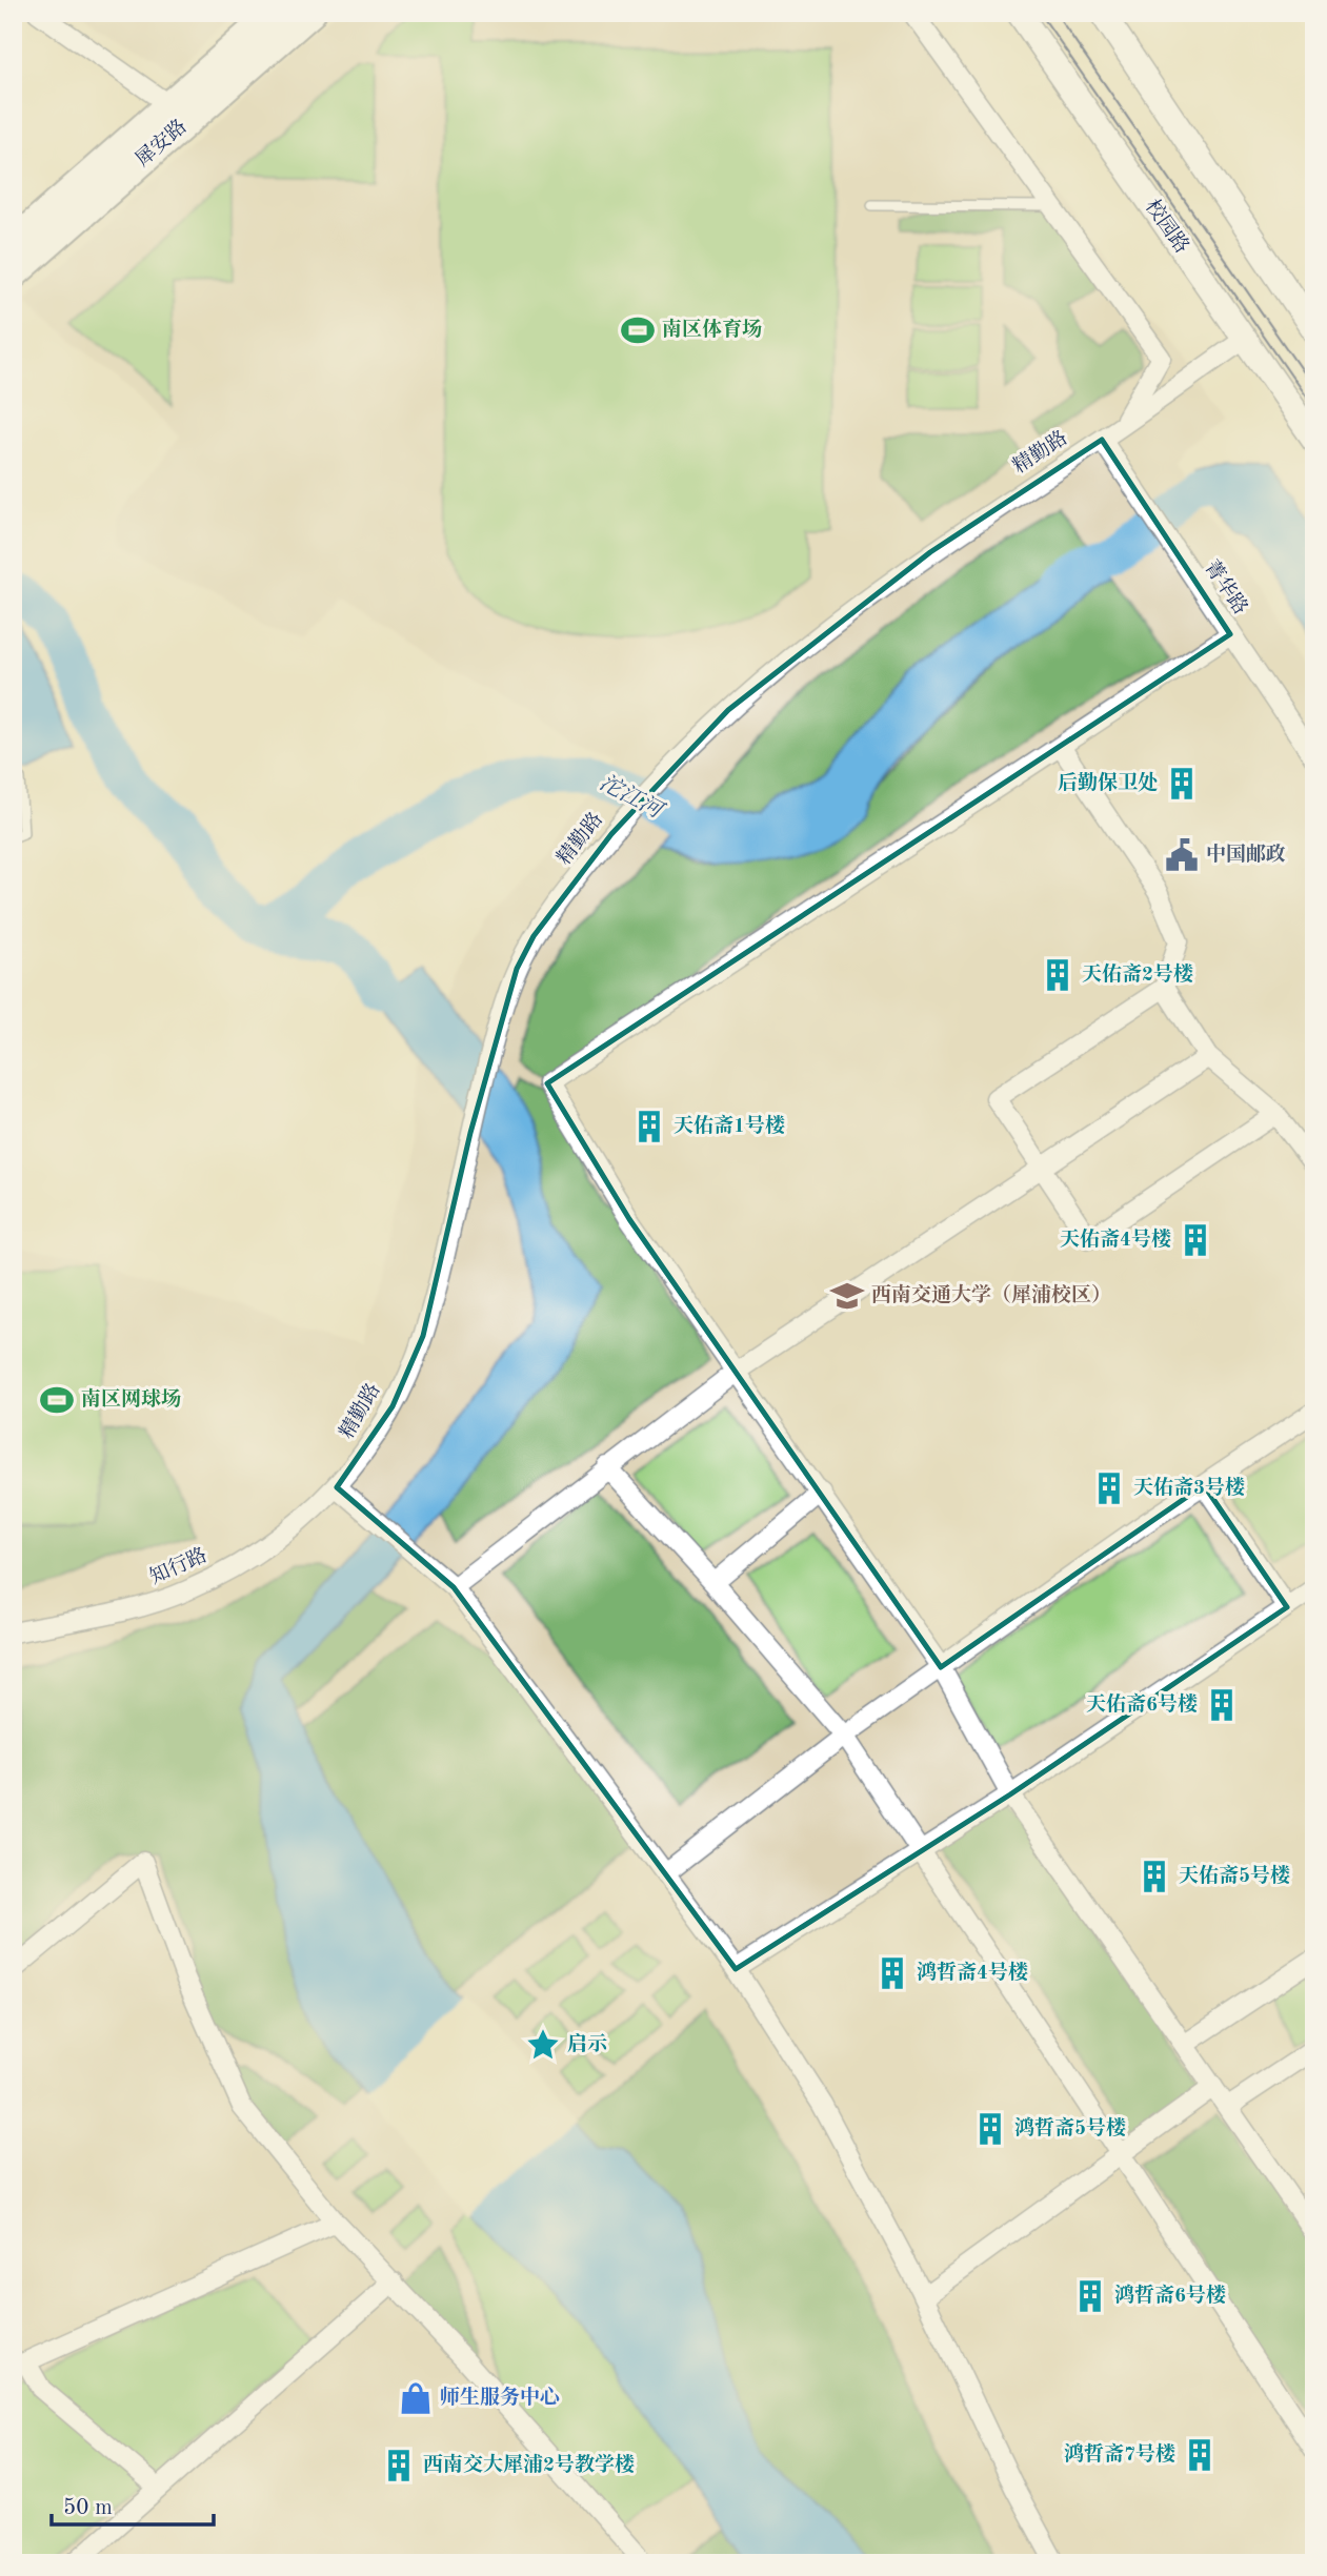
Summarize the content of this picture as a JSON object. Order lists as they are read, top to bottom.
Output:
{
  "streets": {
    "main road": ["犀安路"],
    "street": [
      "校园路",
      "精勤路",
      "菁华路",
      "知行路"
    ]
  },
  "crossings": [
    ["校园路", "精勤路"],
    ["精勤路", "菁华路"],
    ["精勤路", "知行路"]
  ],
  "water": ["沱江河"],
  "places": {
    "sports": ["南区体育场", "南区网球场"],
    "building": [
      "后勤保卫处",
      "天佑斋2号楼",
      "天佑斋1号楼",
      "天佑斋4号楼",
      "天佑斋3号楼",
      "天佑斋6号楼",
      "天佑斋5号楼",
      "鸿哲斋4号楼",
      "鸿哲斋5号楼",
      "鸿哲斋6号楼",
      "鸿哲斋7号楼",
      "西南交大犀浦2号教学楼"
    ],
    "public building": ["中国邮政"],
    "school or university": ["西南交通大学（犀浦校区）"],
    "place": ["启示"],
    "shop": ["师生服务中心"]
  },
  "scale_bar": "50 m"
}
